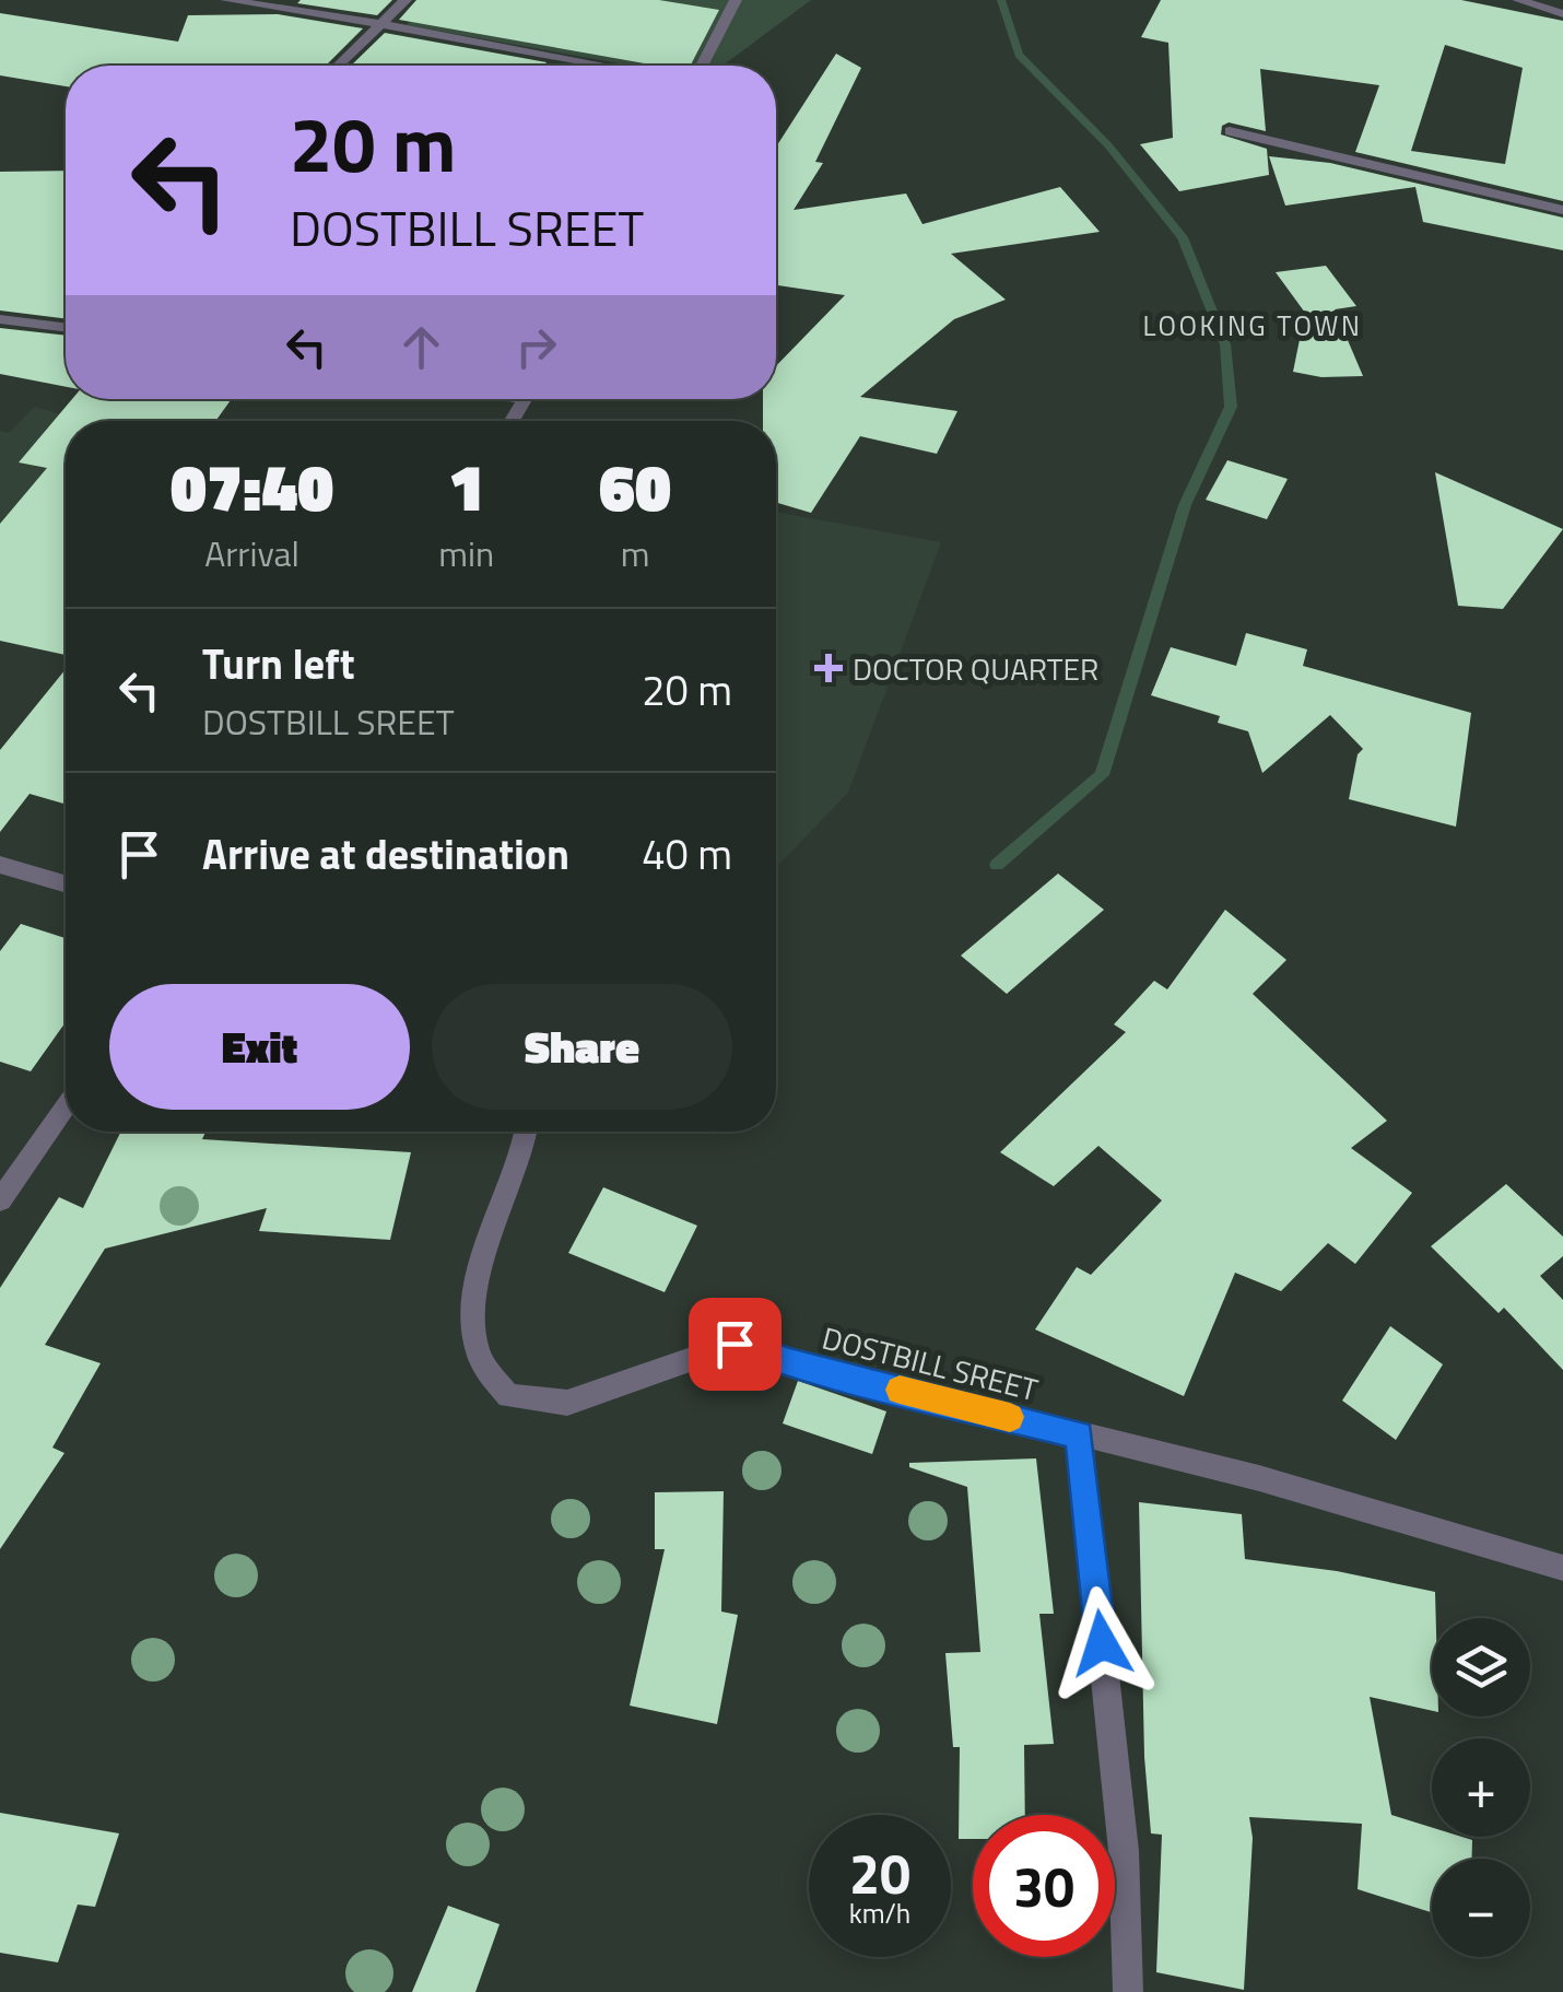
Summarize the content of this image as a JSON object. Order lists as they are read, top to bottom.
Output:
{
  "streets": {
    "street": ["DOSTBILL SREET"]
  },
  "districts": ["LOOKING TOWN"],
  "places": {
    "health": ["DOCTOR QUARTER"]
  },
  "page": {
    "turn": ["20 m", "DOSTBILL SREET"],
    "eta": [
      "07:40",
      "Arrival",
      "1",
      "min",
      "60",
      "m"
    ],
    "list": [
      {
        "name": "Turn left",
        "note": "DOSTBILL SREET",
        "value": "20 m"
      },
      {
        "name": "Arrive at destination",
        "value": "40 m"
      }
    ],
    "buttons": ["Exit", "Share"],
    "map_buttons": ["+", "−"],
    "speed": "20 km/h",
    "limit": "30"
  }
}
